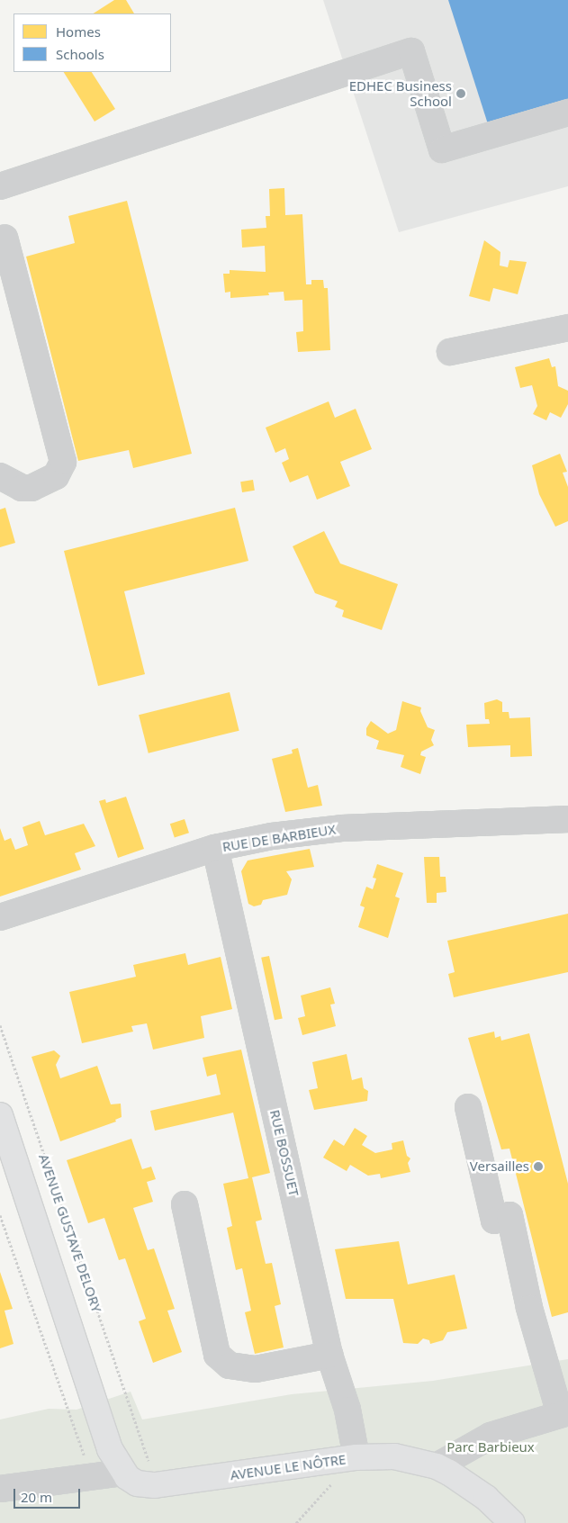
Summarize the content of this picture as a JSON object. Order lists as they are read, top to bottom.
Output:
{
  "streets": {
    "main road": ["AVENUE LE NÔTRE"],
    "street": ["RUE DE BARBIEUX", "RUE BOSSUET"],
    "path": ["AVENUE GUSTAVE DELORY"]
  },
  "crossings": [
    ["RUE DE BARBIEUX", "RUE BOSSUET"],
    ["RUE BOSSUET", "AVENUE LE NÔTRE"]
  ],
  "parks": ["Parc Barbieux"],
  "places": ["EDHEC Business School", "Versailles"],
  "legend": ["Homes", "Schools"],
  "scale_bar": "20 m"
}
